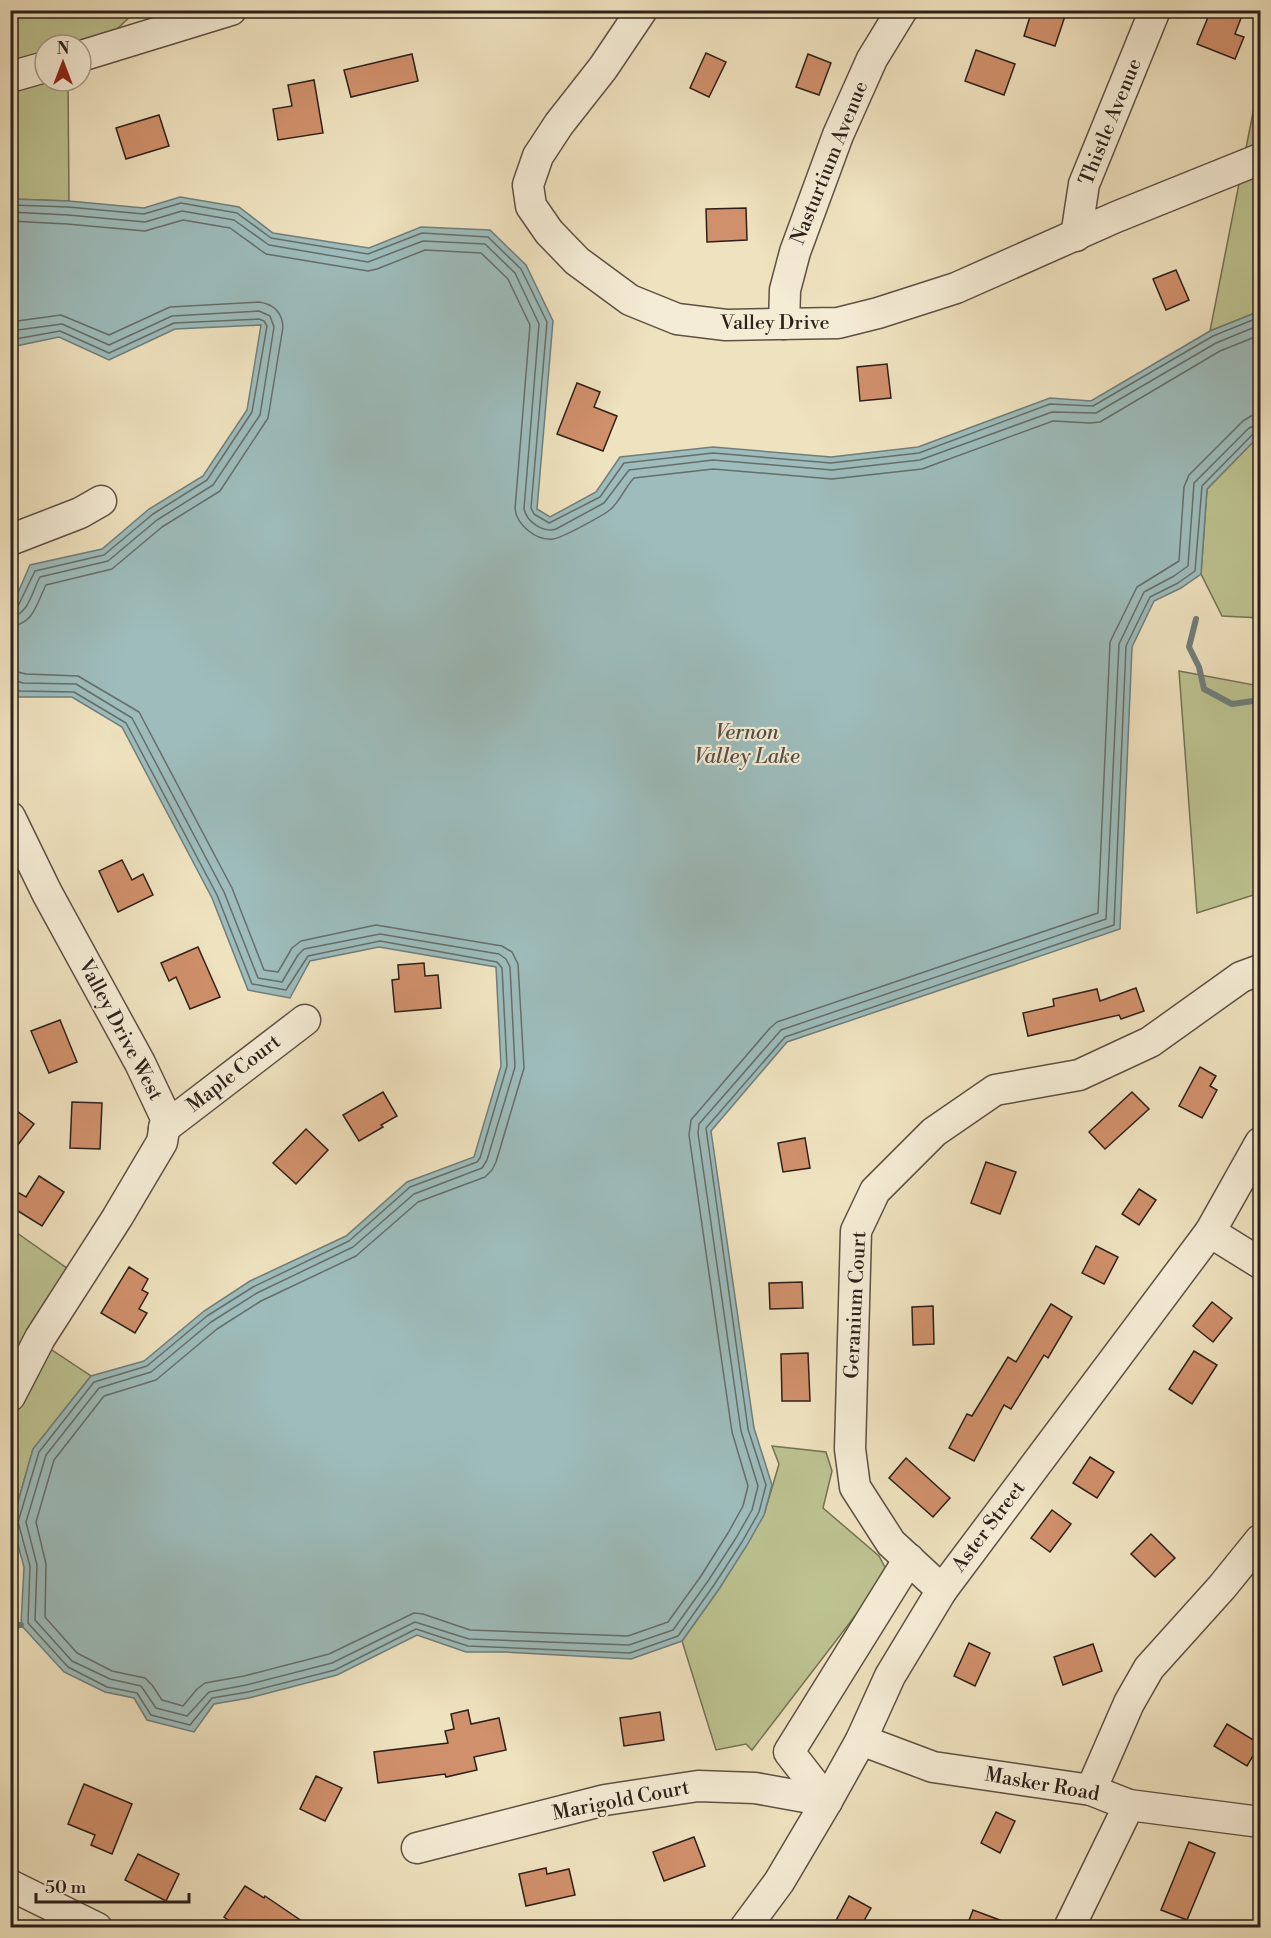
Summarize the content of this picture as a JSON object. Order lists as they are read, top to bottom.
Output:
{
  "streets": {
    "street": [
      "Thistle Avenue",
      "Nasturtium Avenue",
      "Valley Drive",
      "Valley Drive West",
      "Maple Court",
      "Geranium Court",
      "Aster Street",
      "Masker Road",
      "Marigold Court"
    ]
  },
  "crossings": [
    ["Thistle Avenue", "Valley Drive"],
    ["Nasturtium Avenue", "Valley Drive"],
    ["Valley Drive West", "Maple Court"],
    ["Geranium Court", "Aster Street"],
    ["Aster Street", "Masker Road"],
    ["Aster Street", "Marigold Court"]
  ],
  "water": ["Vernon Valley Lake"],
  "scale_bar": "50 m",
  "north": "top"
}
